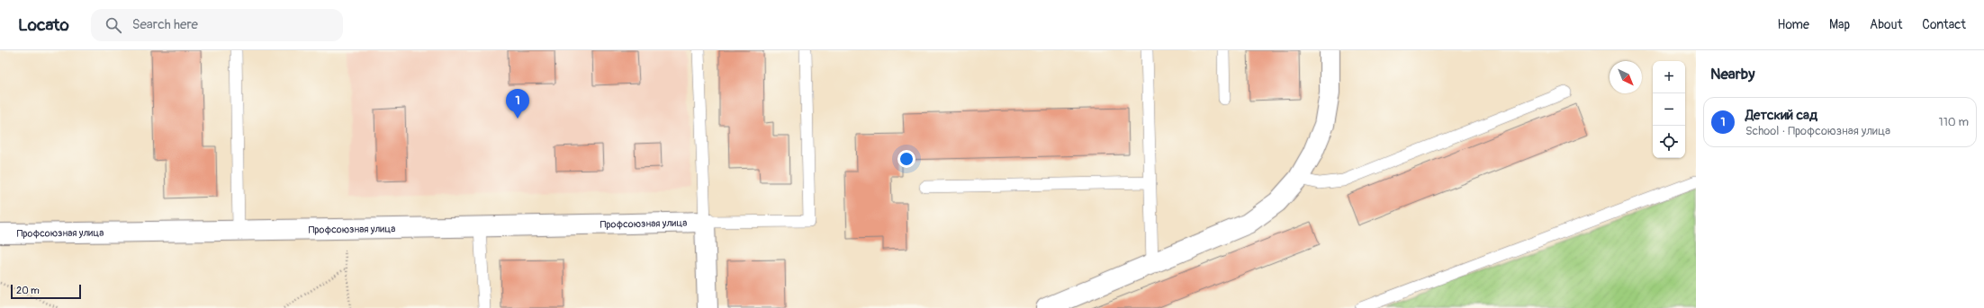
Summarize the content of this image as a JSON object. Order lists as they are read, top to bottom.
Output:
{
  "streets": {
    "street": ["Профсоюзная улица"]
  },
  "scale_bar": "20 m",
  "north": "bottom right",
  "page": {
    "header": "Locato",
    "search": "Search here",
    "nav": [
      "Home",
      "Map",
      "About",
      "Contact"
    ],
    "heading": "Nearby",
    "map_buttons": ["+", "−"],
    "pins": "1",
    "list": [
      {
        "mark": "1",
        "name": "Детский сад",
        "note": "School · Профсоюзная улица",
        "value": "110 m"
      }
    ],
    "scale": "20 m"
  }
}
